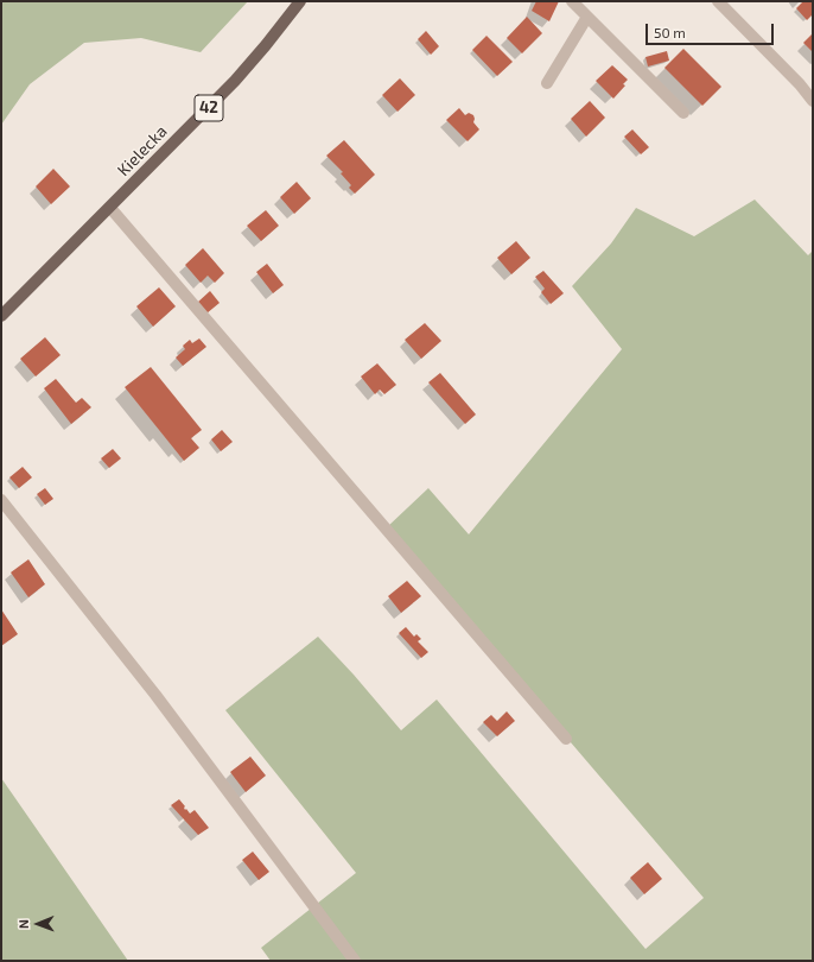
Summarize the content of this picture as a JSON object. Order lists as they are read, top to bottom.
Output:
{
  "streets": {
    "main road": ["42", "Kielecka"]
  },
  "scale_bar": "50 m",
  "north": "left"
}
